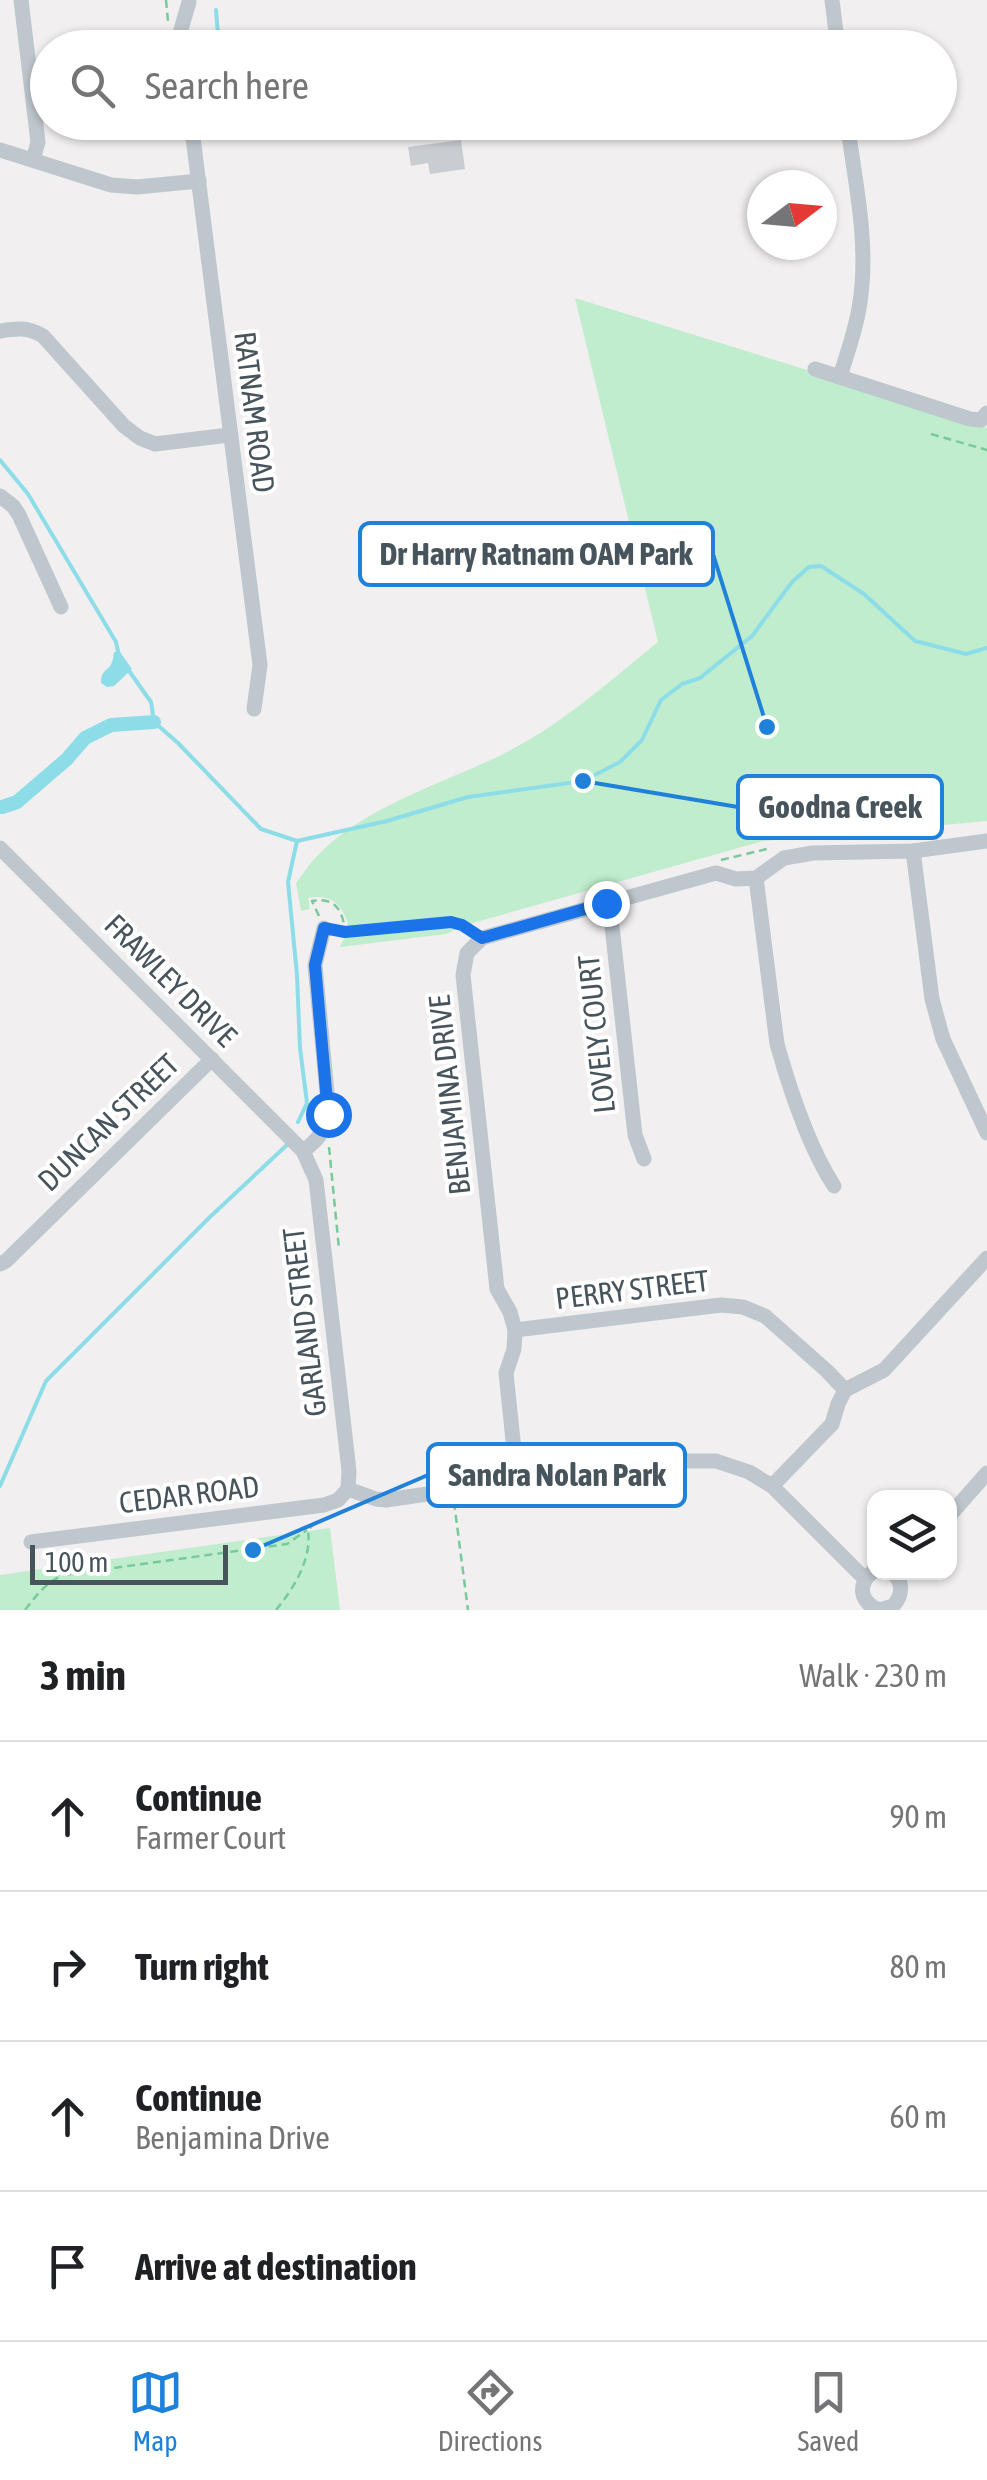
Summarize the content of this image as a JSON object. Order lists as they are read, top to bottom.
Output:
{
  "streets": {
    "street": [
      "RATNAM ROAD",
      "FRAWLEY DRIVE",
      "LOVELY COURT",
      "BENJAMINA DRIVE",
      "DUNCAN STREET",
      "PERRY STREET",
      "GARLAND STREET",
      "CEDAR ROAD"
    ]
  },
  "crossings": [
    ["FRAWLEY DRIVE", "DUNCAN STREET"],
    ["FRAWLEY DRIVE", "GARLAND STREET"],
    ["BENJAMINA DRIVE", "PERRY STREET"],
    ["GARLAND STREET", "CEDAR ROAD"]
  ],
  "places": ["Dr Harry Ratnam OAM Park", "Goodna Creek", "Sandra Nolan Park"],
  "scale_bar": "100 m",
  "north": "right",
  "page": {
    "search": "Search here",
    "scale": "100 m",
    "heading": ["3 min", "Walk · 230 m"],
    "list": [
      ["Continue", "Farmer Court", "90 m"],
      ["Turn right", "80 m"],
      ["Continue", "Benjamina Drive", "60 m"],
      "Arrive at destination"
    ],
    "nav": ["Map", "Directions", "Saved"]
  }
}
